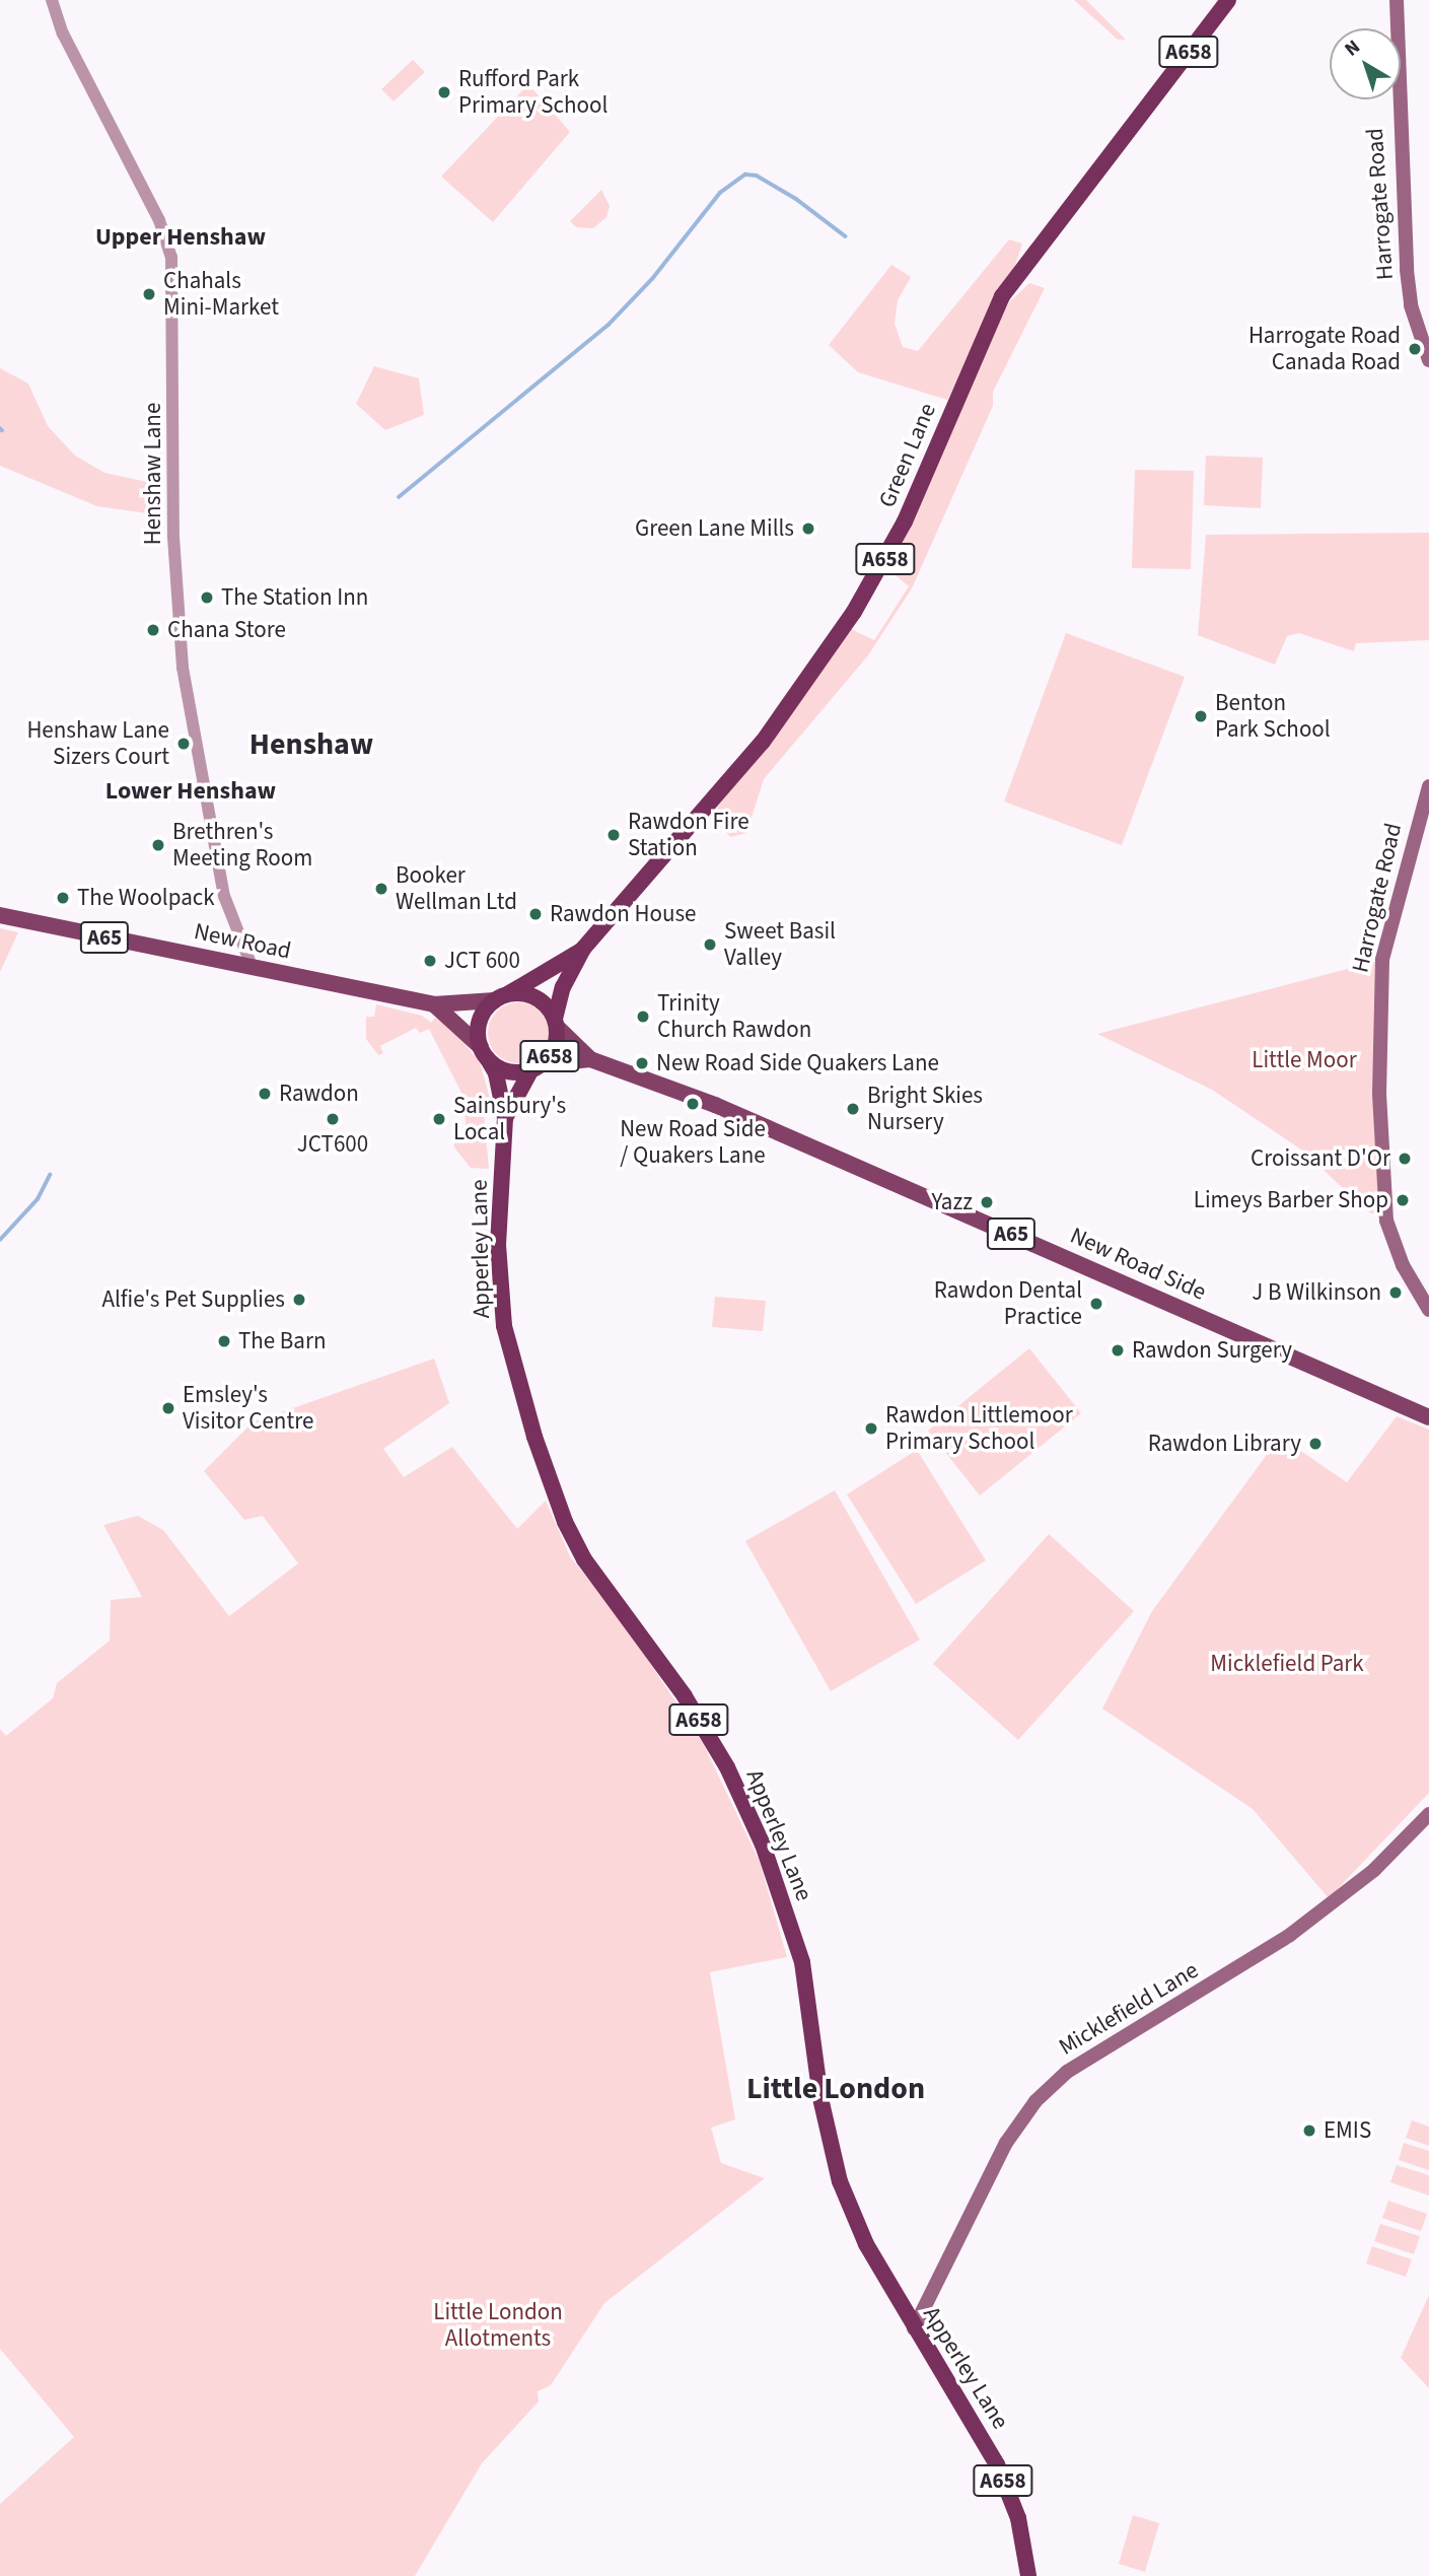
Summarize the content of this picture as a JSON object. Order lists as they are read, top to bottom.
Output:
{
  "streets": {
    "highway": ["A658", "Green Lane", "Apperley Lane"],
    "main road": [
      "Harrogate Road",
      "A65",
      "New Road",
      "New Road Side",
      "Micklefield Lane"
    ],
    "street": ["Henshaw Lane"]
  },
  "crossings": [
    ["A658", "Green Lane"],
    ["A658", "New Road"],
    ["A658", "Apperley Lane"],
    ["A658", "New Road Side"],
    ["Green Lane", "New Road"],
    ["Green Lane", "Apperley Lane"],
    ["Green Lane", "New Road Side"],
    ["Henshaw Lane", "New Road"],
    ["New Road", "Apperley Lane"],
    ["New Road", "New Road Side"],
    ["Apperley Lane", "New Road Side"],
    ["Apperley Lane", "Micklefield Lane"]
  ],
  "districts": [
    "Upper Henshaw",
    "Henshaw",
    "Lower Henshaw",
    "Little London"
  ],
  "parks": ["Little Moor", "Micklefield Park", "Little London Allotments"],
  "places": [
    "Rufford Park Primary School",
    "Chahals Mini-Market",
    "Harrogate Road Canada Road",
    "Green Lane Mills",
    "The Station Inn",
    "Chana Store",
    "Benton Park School",
    "Henshaw Lane Sizers Court",
    "Rawdon Fire Station",
    "Brethren's Meeting Room",
    "Booker Wellman Ltd",
    "The Woolpack",
    "Rawdon House",
    "Sweet Basil Valley",
    "JCT 600",
    "Trinity Church Rawdon",
    "New Road Side Quakers Lane",
    "Rawdon",
    "New Road Side / Quakers Lane",
    "Bright Skies Nursery",
    "JCT600",
    "Sainsbury's Local",
    "Croissant D'Or",
    "Limeys Barber Shop",
    "Yazz",
    "J B Wilkinson",
    "Alfie's Pet Supplies",
    "Rawdon Dental Practice",
    "The Barn",
    "Rawdon Surgery",
    "Emsley's Visitor Centre",
    "Rawdon Littlemoor Primary School",
    "Rawdon Library",
    "EMIS"
  ],
  "north": "top left"
}
